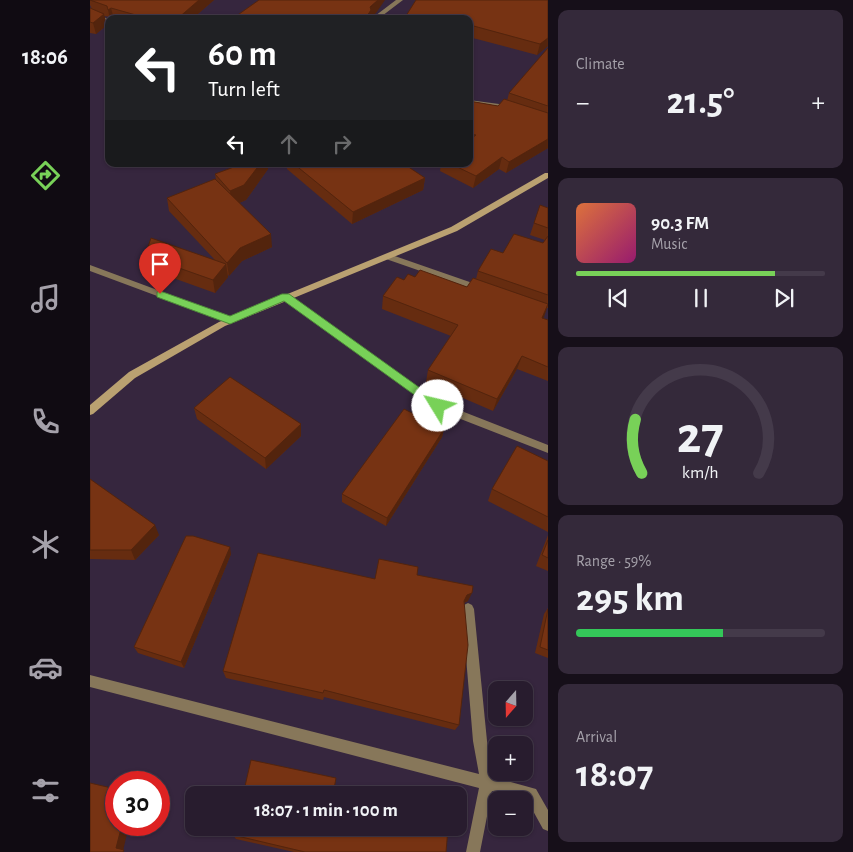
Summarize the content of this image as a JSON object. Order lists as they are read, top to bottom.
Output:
{
  "north": "bottom",
  "page": {
    "tabs": "18:06",
    "tile": [
      "Climate",
      ["Range · 59%", "295 km"],
      ["Arrival", "18:07"]
    ],
    "turn": ["60 m", "Turn left"],
    "heat": ["−", "21.5°", "+"],
    "song": ["90.3 FM", "Music"],
    "map_buttons": ["+", "−"],
    "limit": "30",
    "trip": "18:07 · 1 min · 100 m",
    "gauge": ["27", "km/h"]
  }
}
